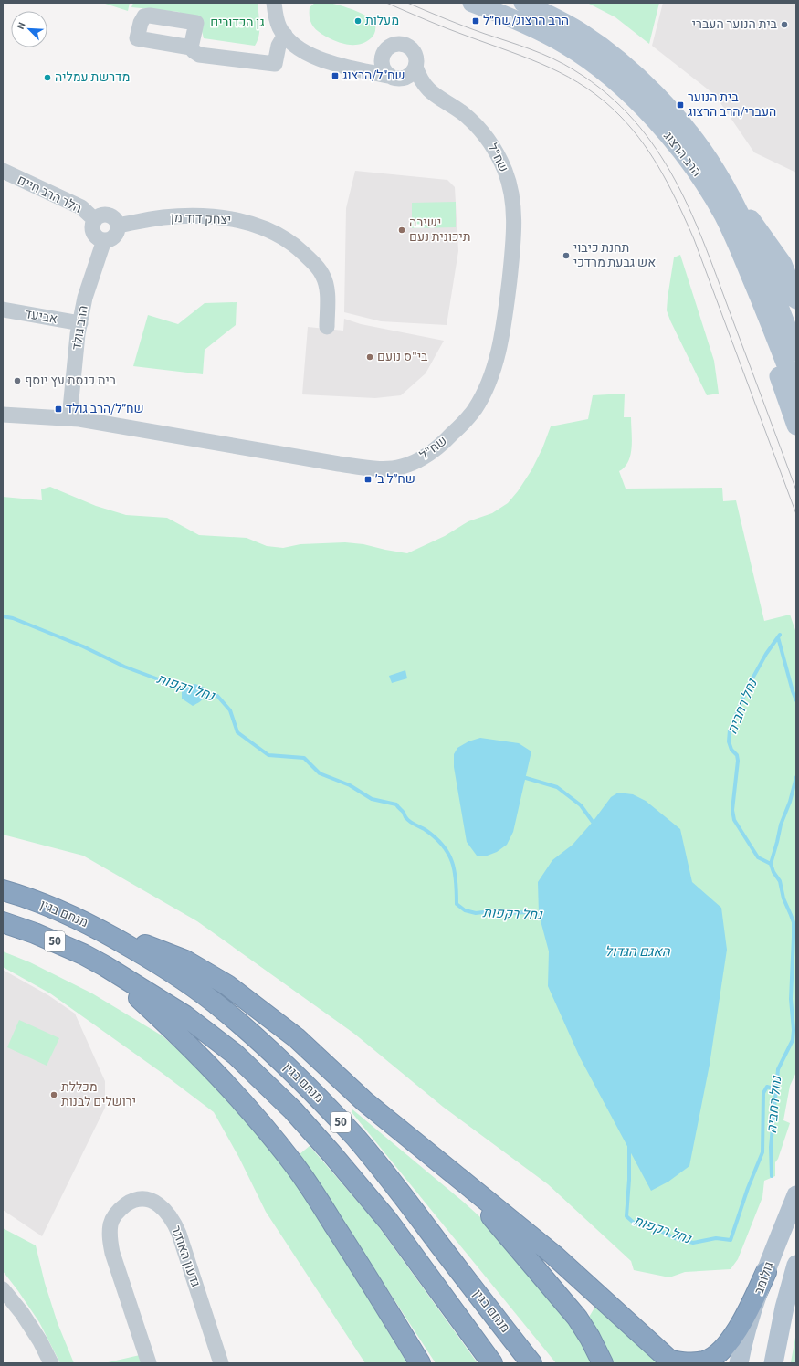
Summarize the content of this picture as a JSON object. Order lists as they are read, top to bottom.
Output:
{
  "streets": {
    "highway": ["מנחם בגין", "50"],
    "main road": ["הרב הרצוג", "גולומב"],
    "street": [
      "שח\"ל",
      "הלר הרב חיים",
      "יצחק דוד מן",
      "אביעד",
      "הרב גולד",
      "גדעון האוזנר"
    ]
  },
  "crossings": [
    ["שח\"ל", "הרב גולד"],
    ["הלר הרב חיים", "יצחק דוד מן"],
    ["הלר הרב חיים", "הרב גולד"],
    ["יצחק דוד מן", "הרב גולד"],
    ["אביעד", "הרב גולד"]
  ],
  "water": ["נחל רקפות", "נחל רחביה", "האגם הגדול"],
  "parks": ["גן הכדורים"],
  "places": {
    "other": [
      "מעלות",
      "בית הנוער העברי",
      "מדרשת עמליה",
      "ישיבה תיכונית נעם",
      "תחנת כיבוי אש גבעת מרדכי",
      "בי\"ס נועם",
      "בית כנסת עץ יוסף",
      "מכללת ירושלים לבנות"
    ],
    "transit": [
      "הרב הרצוג/שח״ל",
      "שח״ל/הרצוג",
      "בית הנוער העברי/הרב הרצוג",
      "שח״ל/הרב גולד",
      "שח״ל ב׳"
    ]
  },
  "north": "top left"
}
